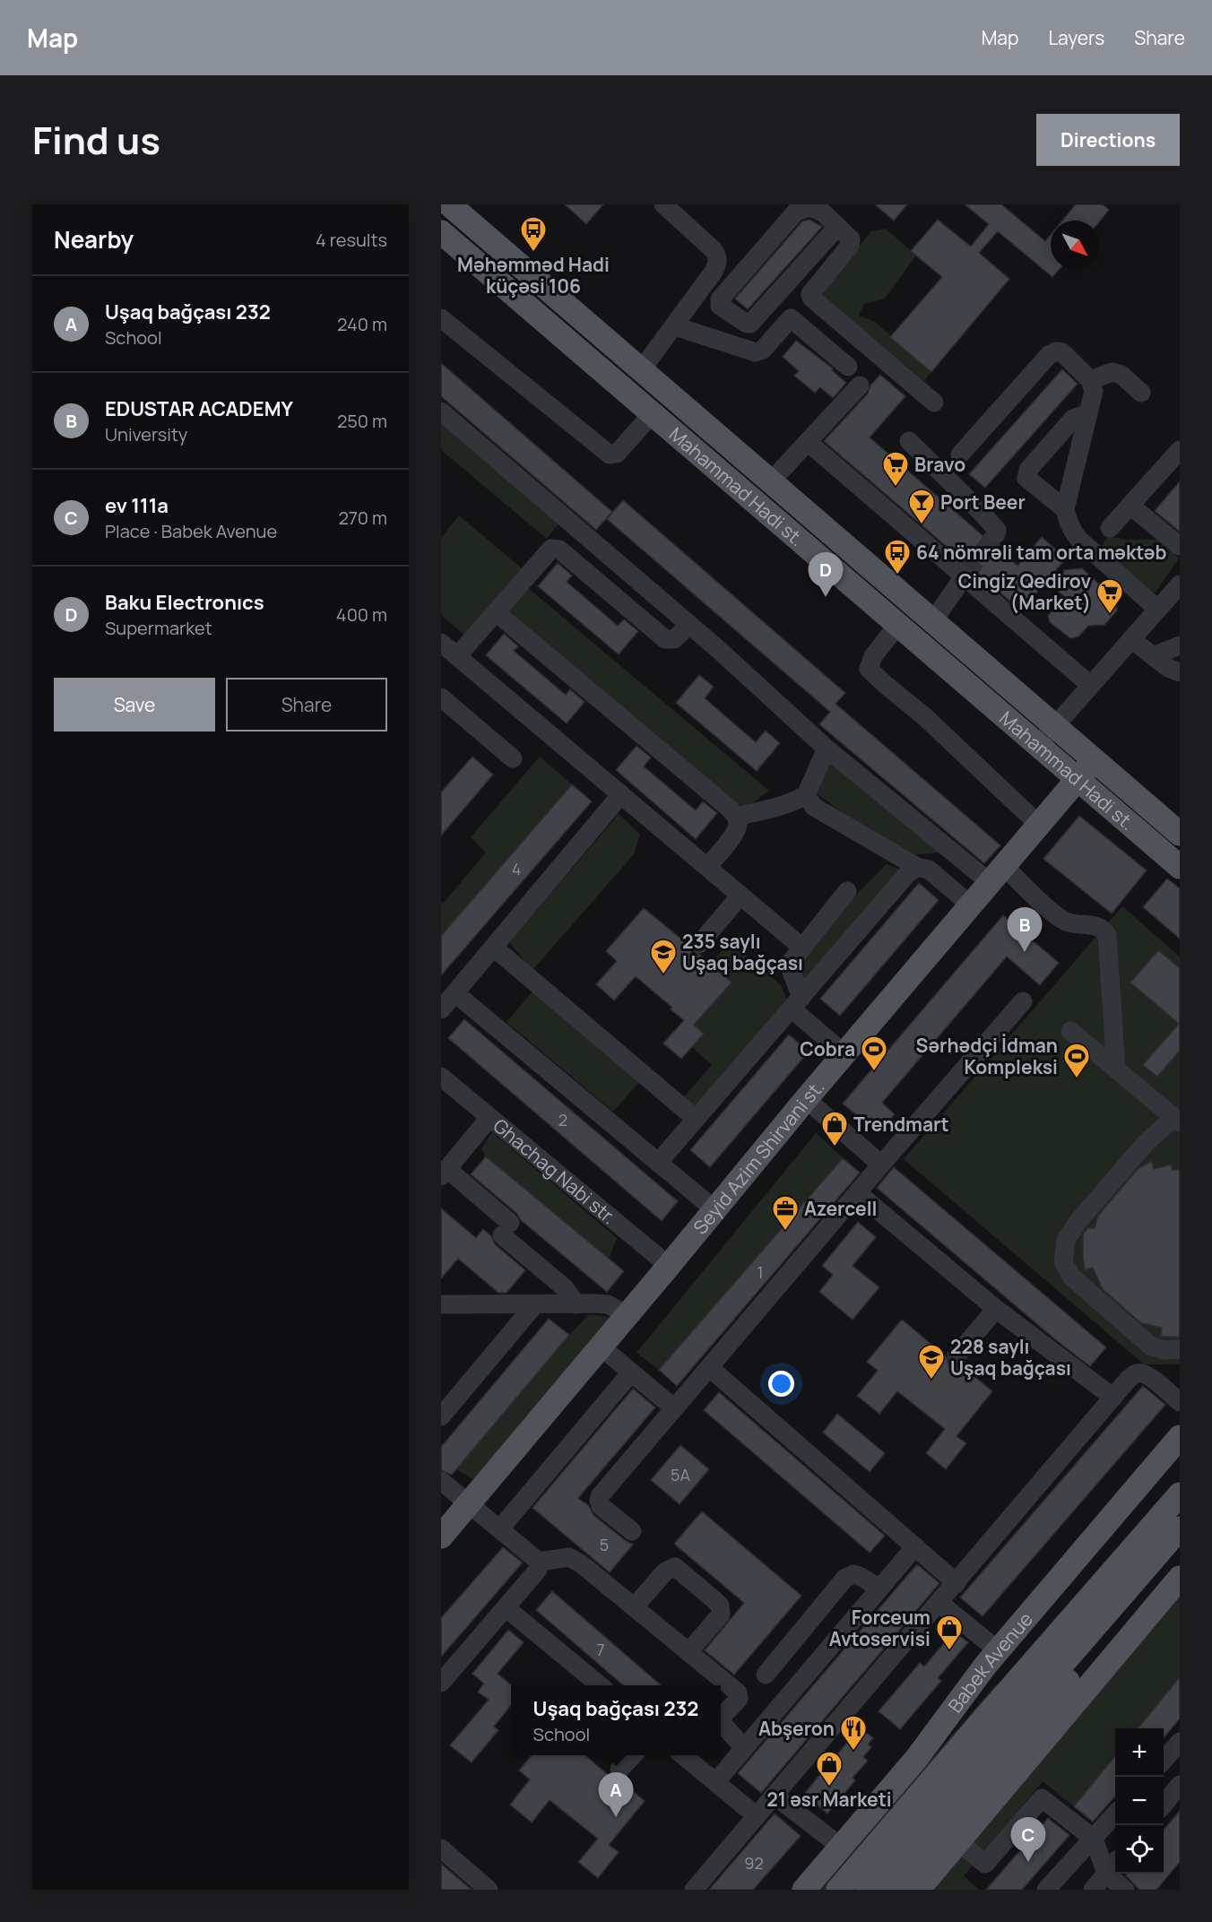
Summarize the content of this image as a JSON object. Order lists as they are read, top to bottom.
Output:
{
  "streets": {
    "main road": ["Mahammad Hadi st.", "Seyid Azim Shirvani st.", "Babek Avenue"],
    "street": ["Ghachag Nabi str."]
  },
  "crossings": [
    ["Mahammad Hadi st.", "Seyid Azim Shirvani st."],
    ["Seyid Azim Shirvani st.", "Ghachag Nabi str."]
  ],
  "places": {
    "bus stop": ["Məhəmməd Hadi küçəsi 106", "64 nömrəli tam orta məktəb"],
    "supermarket": ["Bravo", "Cingiz Qedirov (Market)"],
    "bar": ["Port Beer"],
    "school or university": ["235 saylı Uşaq bağçası", "228 saylı Uşaq bağçası"],
    "sports": ["Cobra", "Sərhədçi İdman Kompleksi"],
    "shop": ["Trendmart", "Forceum Avtoservisi", "21 əsr Marketi"],
    "office": ["Azercell"],
    "restaurant": ["Abşeron"]
  },
  "house_numbers": [
    "4",
    "2",
    "1",
    "5A",
    "5",
    "7",
    "92"
  ],
  "north": "bottom right",
  "page": {
    "header": "Map",
    "nav": ["Map", "Layers", "Share"],
    "title": "Find us",
    "buttons": [
      "Directions",
      ["Save", "Share"]
    ],
    "heading": ["Nearby", "4 results"],
    "list": [
      {
        "mark": "A",
        "name": "Uşaq bağçası 232",
        "note": "School",
        "value": "240 m"
      },
      {
        "mark": "B",
        "name": "EDUSTAR ACADEMY",
        "note": "University",
        "value": "250 m"
      },
      {
        "mark": "C",
        "name": "ev 111a",
        "note": "Place · Babek Avenue",
        "value": "270 m"
      },
      {
        "mark": "D",
        "name": "Baku Electronıcs",
        "note": "Supermarket",
        "value": "400 m"
      }
    ],
    "pins": [
      "D",
      "B",
      "A",
      "C"
    ],
    "popup": ["Uşaq bağçası 232", "School"],
    "map_buttons": ["+", "−"]
  }
}
